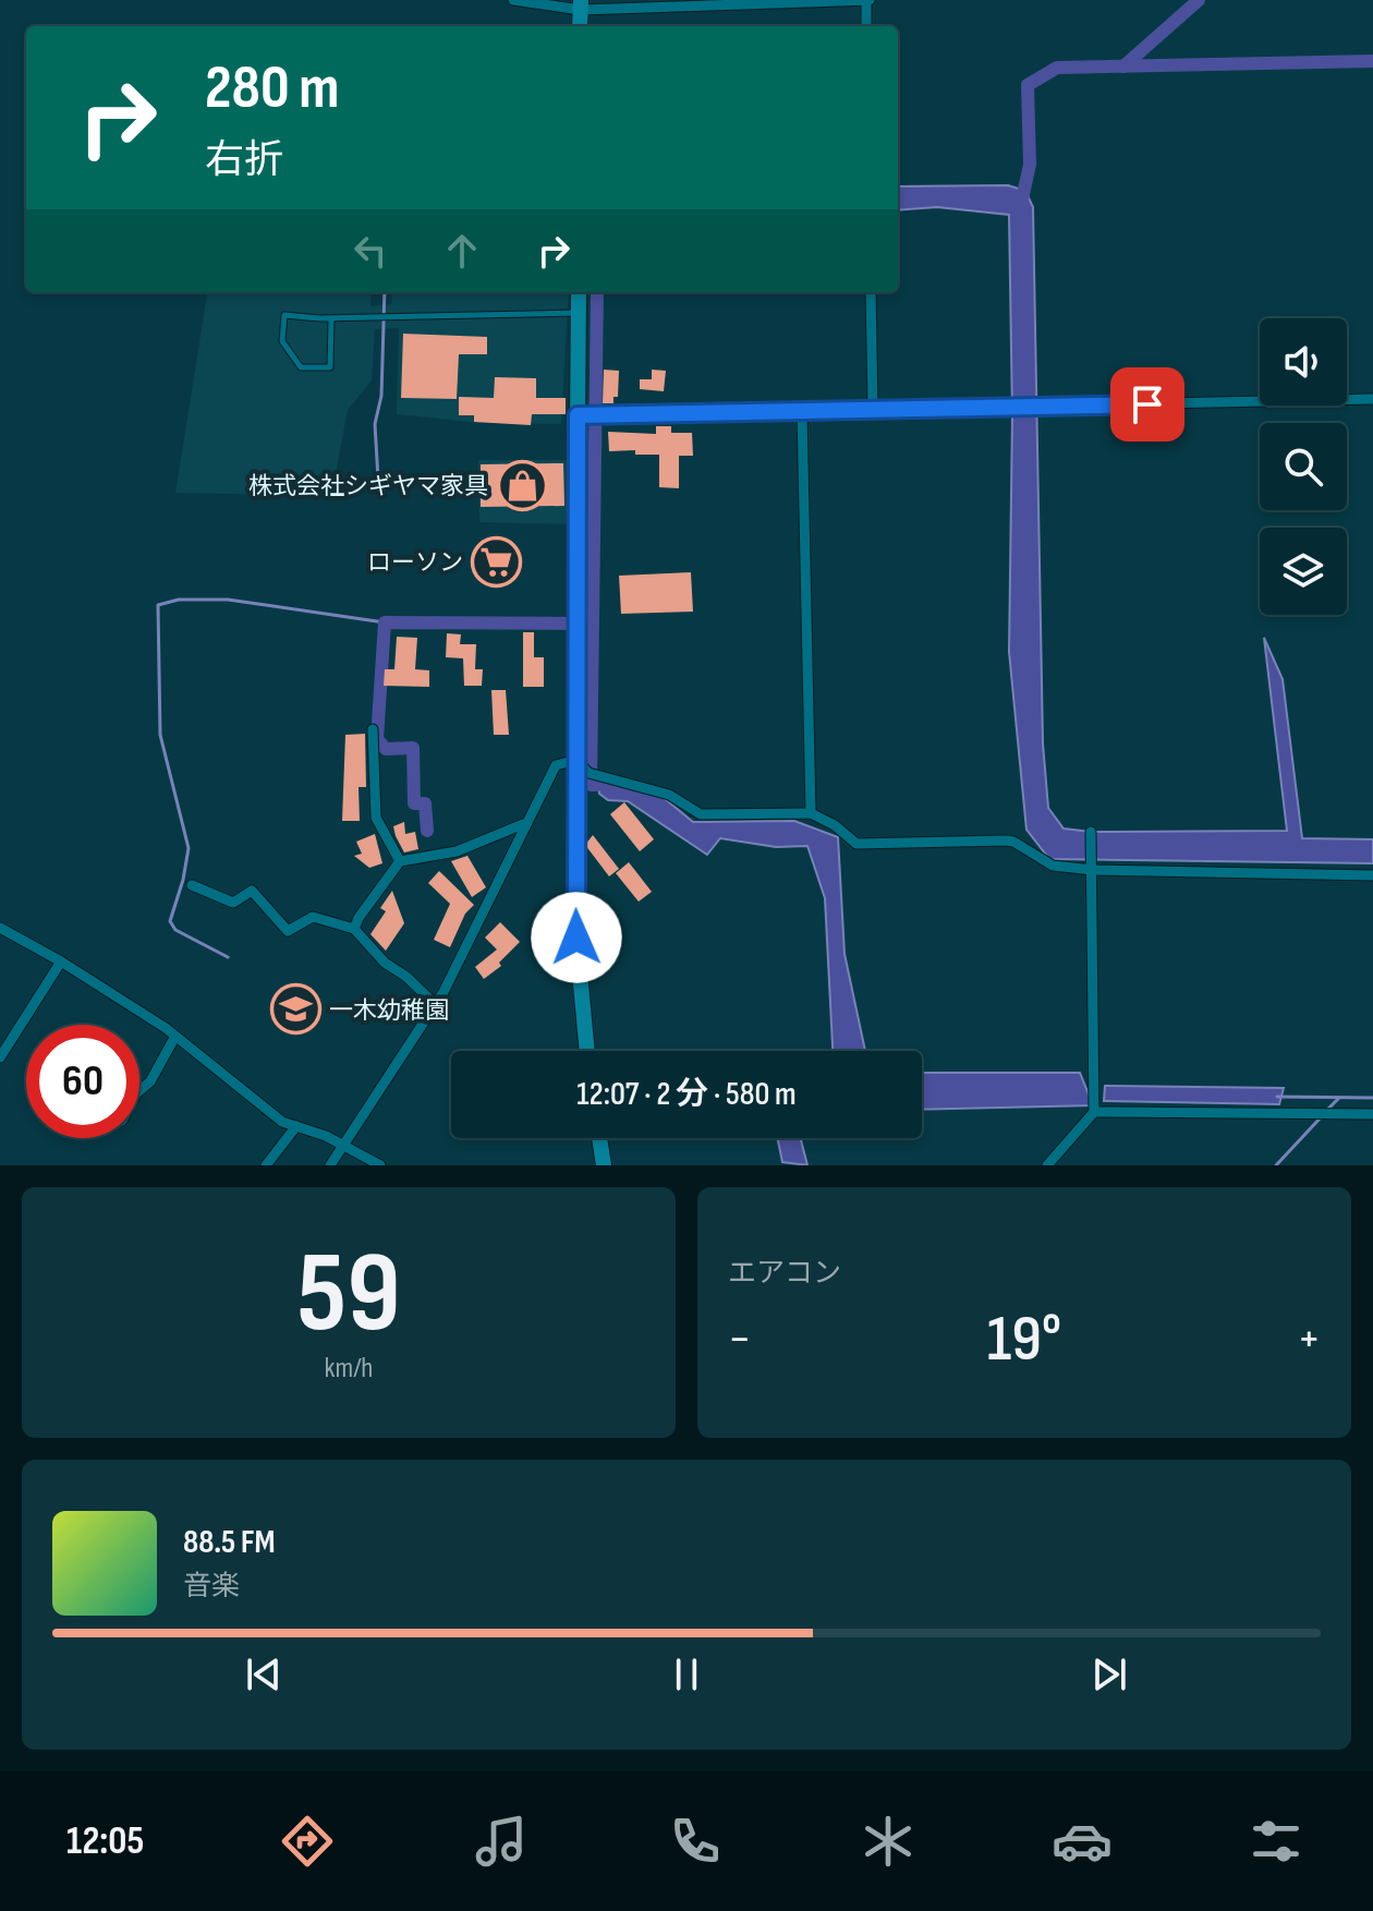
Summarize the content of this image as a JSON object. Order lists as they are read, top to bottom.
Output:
{
  "places": {
    "shop": ["株式会社シギヤマ家具"],
    "supermarket": ["ローソン"],
    "school or university": ["一木幼稚園"]
  },
  "page": {
    "turn": ["280 m", "右折"],
    "limit": "60",
    "trip": "12:07 · 2 分 · 580 m",
    "tile": [
      ["59", "km/h"],
      "エアコン"
    ],
    "heat": ["−", "19°", "+"],
    "song": ["88.5 FM", "音楽"],
    "tabs": "12:05"
  }
}
